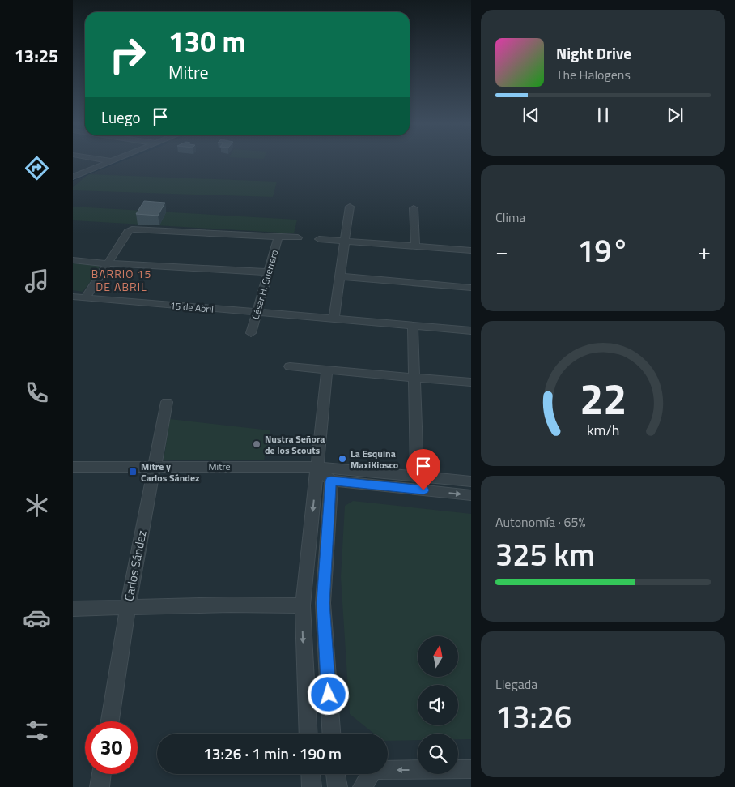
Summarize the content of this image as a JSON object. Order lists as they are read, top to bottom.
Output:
{
  "streets": {
    "street": [
      "César H. Guerrero",
      "15 de Abril",
      "Mitre",
      "Carlos Sández"
    ]
  },
  "crossings": [
    ["César H. Guerrero", "15 de Abril"],
    ["Mitre", "Carlos Sández"]
  ],
  "districts": ["BARRIO 15 DE ABRIL"],
  "places": {
    "other": ["Nustra Señora de los Scouts", "La Esquina MaxiKiosco"],
    "transit": ["Mitre y Carlos Sández"]
  },
  "north": "top",
  "page": {
    "tabs": "13:25",
    "turn": ["130 m", "Mitre"],
    "song": ["Night Drive", "The Halogens"],
    "then": "Luego",
    "tile": [
      "Clima",
      ["Autonomía · 65%", "325 km"],
      ["Llegada", "13:26"]
    ],
    "heat": ["−", "19°", "+"],
    "limit": "30",
    "trip": "13:26 · 1 min · 190 m",
    "gauge": ["22", "km/h"]
  }
}
